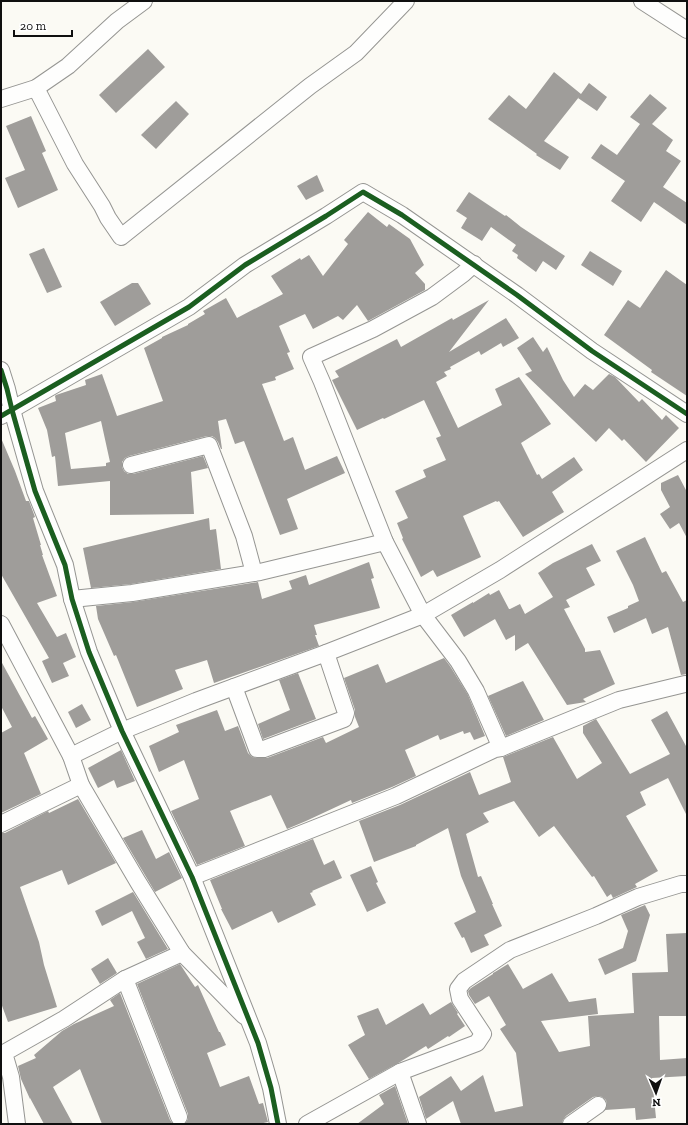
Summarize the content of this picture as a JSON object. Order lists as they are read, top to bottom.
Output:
{
  "scale_bar": "20 m",
  "north": "bottom"
}
